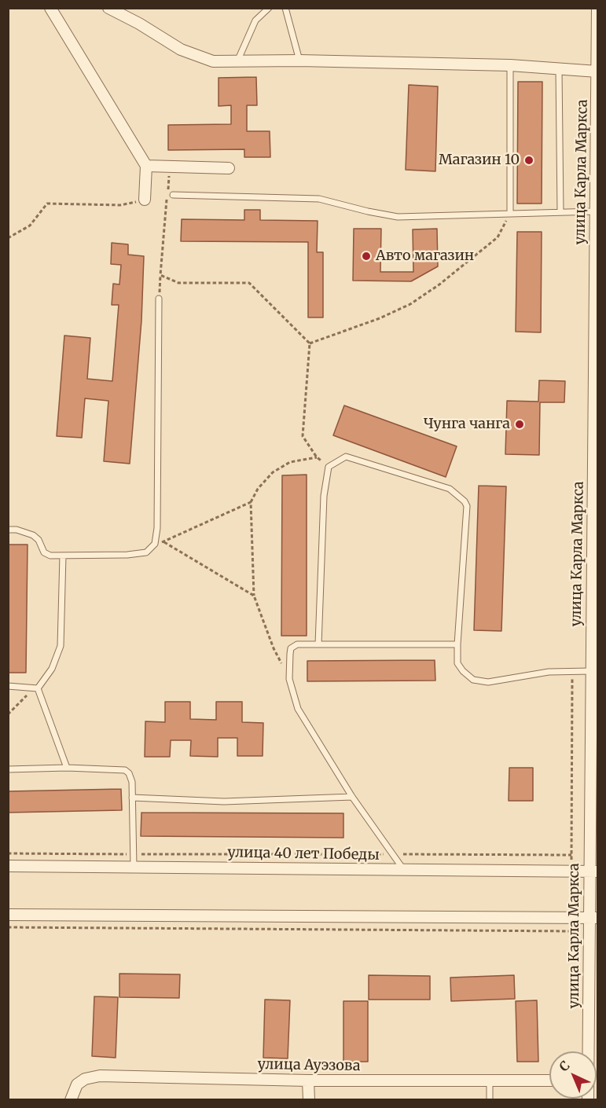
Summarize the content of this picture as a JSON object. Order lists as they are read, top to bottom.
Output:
{
  "streets": {
    "street": ["улица Карла Маркса", "улица 40 лет Победы", "улица Ауэзова"]
  },
  "crossings": [
    ["улица Карла Маркса", "улица 40 лет Победы"]
  ],
  "places": ["Магазин 10", "Авто магазин", "Чунга чанга"],
  "north": "top left"
}
